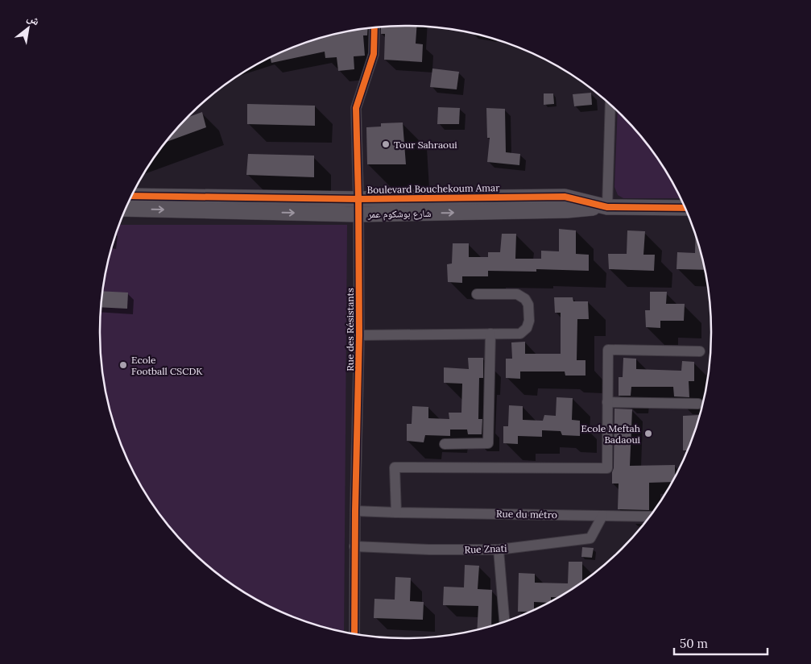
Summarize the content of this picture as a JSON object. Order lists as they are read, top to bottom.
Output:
{
  "streets": {
    "street": [
      "Boulevard Bouchekoum Amar",
      "شارع بوشكوم عمر",
      "Rue des Résistants",
      "Rue du métro",
      "Rue Znati"
    ]
  },
  "crossings": [
    ["Boulevard Bouchekoum Amar", "شارع بوشكوم عمر"],
    ["Boulevard Bouchekoum Amar", "Rue des Résistants"],
    ["شارع بوشكوم عمر", "Rue des Résistants"],
    ["Rue des Résistants", "Rue du métro"],
    ["Rue des Résistants", "Rue Znati"],
    ["Rue du métro", "Rue Znati"]
  ],
  "one_way": ["شارع بوشكوم عمر"],
  "places": ["Tour Sahraoui", "Ecole Football CSCDK", "Ecole Meftah Badaoui"],
  "scale_bar": "50 m",
  "north": "top right"
}
